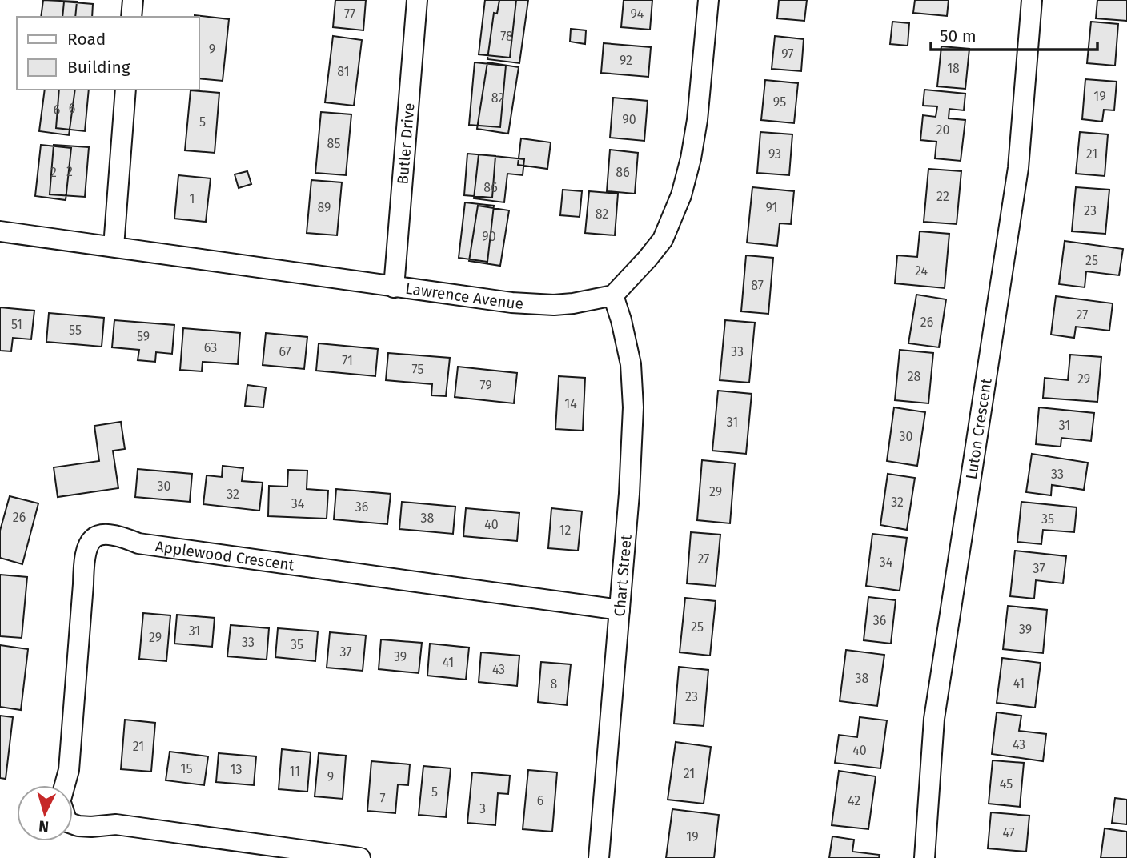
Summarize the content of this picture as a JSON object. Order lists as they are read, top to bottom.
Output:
{
  "streets": {
    "street": [
      "Butler Drive",
      "Lawrence Avenue",
      "Luton Crescent",
      "Applewood Crescent",
      "Chart Street"
    ]
  },
  "crossings": [
    ["Butler Drive", "Lawrence Avenue"],
    ["Lawrence Avenue", "Chart Street"],
    ["Applewood Crescent", "Chart Street"]
  ],
  "house_numbers": [
    "77",
    "94",
    "78",
    "9",
    "97",
    "92",
    "18",
    "81",
    "19",
    "82",
    "95",
    "6",
    "6",
    "90",
    "5",
    "20",
    "85",
    "93",
    "21",
    "2",
    "2",
    "86",
    "86",
    "22",
    "1",
    "89",
    "91",
    "23",
    "82",
    "90",
    "25",
    "24",
    "87",
    "27",
    "26",
    "51",
    "55",
    "59",
    "63",
    "67",
    "33",
    "71",
    "75",
    "28",
    "29",
    "79",
    "14",
    "31",
    "31",
    "30",
    "33",
    "30",
    "29",
    "32",
    "32",
    "34",
    "36",
    "26",
    "38",
    "35",
    "40",
    "12",
    "27",
    "34",
    "37",
    "36",
    "25",
    "39",
    "31",
    "29",
    "33",
    "35",
    "37",
    "39",
    "41",
    "43",
    "38",
    "41",
    "8",
    "23",
    "43",
    "21",
    "40",
    "15",
    "13",
    "11",
    "21",
    "9",
    "45",
    "5",
    "7",
    "6",
    "42",
    "3",
    "47",
    "19"
  ],
  "legend": ["Road", "Building"],
  "scale_bar": "50 m",
  "north": "bottom"
}
